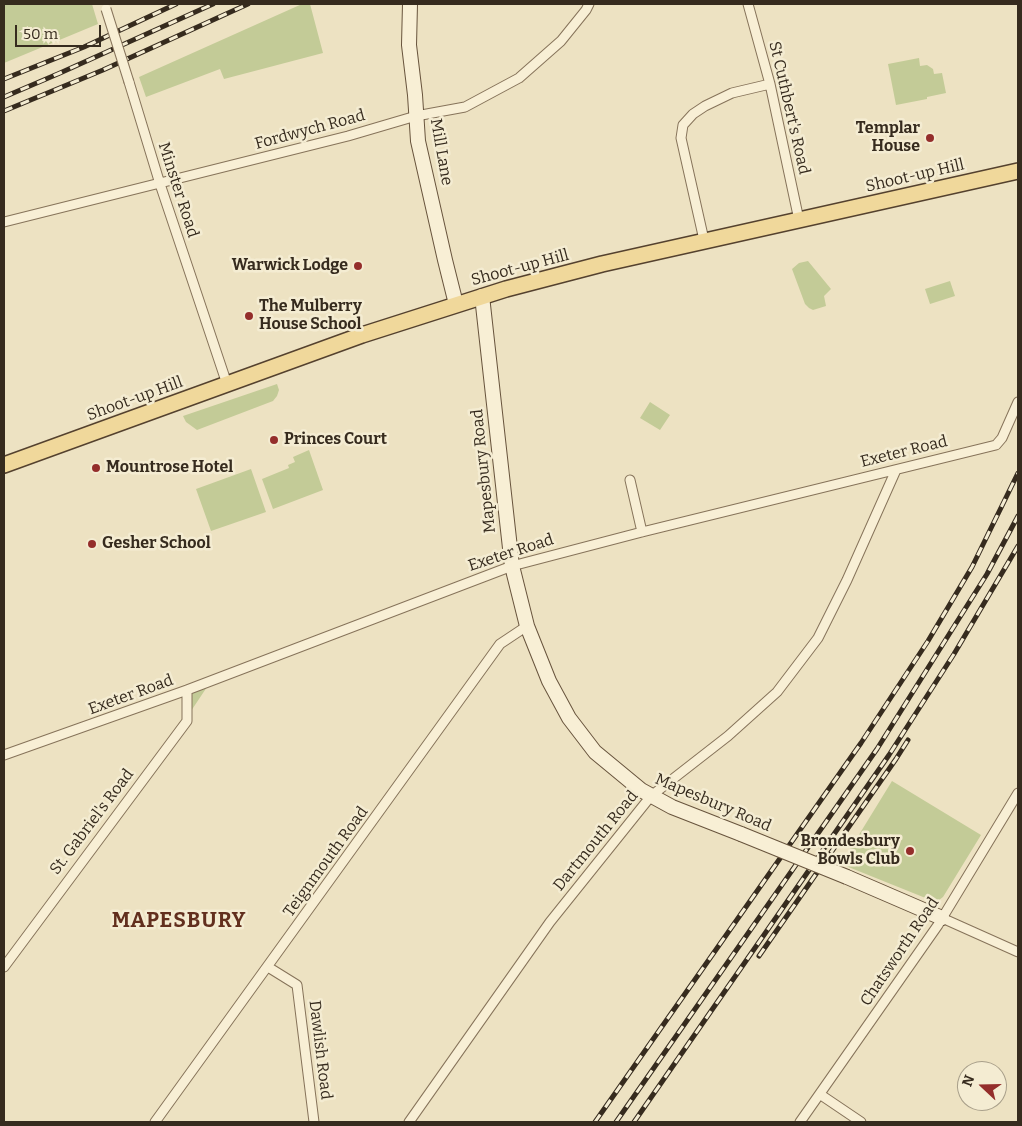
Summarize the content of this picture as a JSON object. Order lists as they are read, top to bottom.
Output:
{
  "streets": {
    "main road": ["Shoot-up Hill"],
    "street": [
      "St Cuthbert's Road",
      "Fordwych Road",
      "Mill Lane",
      "Minster Road",
      "Exeter Road",
      "Mapesbury Road",
      "St. Gabriel's Road",
      "Dartmouth Road",
      "Teignmouth Road",
      "Chatsworth Road",
      "Dawlish Road"
    ]
  },
  "crossings": [
    ["St Cuthbert's Road", "Shoot-up Hill"],
    ["Fordwych Road", "Mill Lane"],
    ["Fordwych Road", "Minster Road"],
    ["Mill Lane", "Shoot-up Hill"],
    ["Shoot-up Hill", "Minster Road"],
    ["Shoot-up Hill", "Mapesbury Road"],
    ["Exeter Road", "Mapesbury Road"],
    ["Exeter Road", "St. Gabriel's Road"],
    ["Exeter Road", "Dartmouth Road"],
    ["Mapesbury Road", "Dartmouth Road"],
    ["Mapesbury Road", "Teignmouth Road"],
    ["Mapesbury Road", "Chatsworth Road"],
    ["Teignmouth Road", "Dawlish Road"]
  ],
  "districts": ["MAPESBURY"],
  "places": [
    "Templar House",
    "Warwick Lodge",
    "The Mulberry House School",
    "Princes Court",
    "Mountrose Hotel",
    "Gesher School",
    "Brondesbury Bowls Club"
  ],
  "scale_bar": "50 m",
  "north": "left"
}
